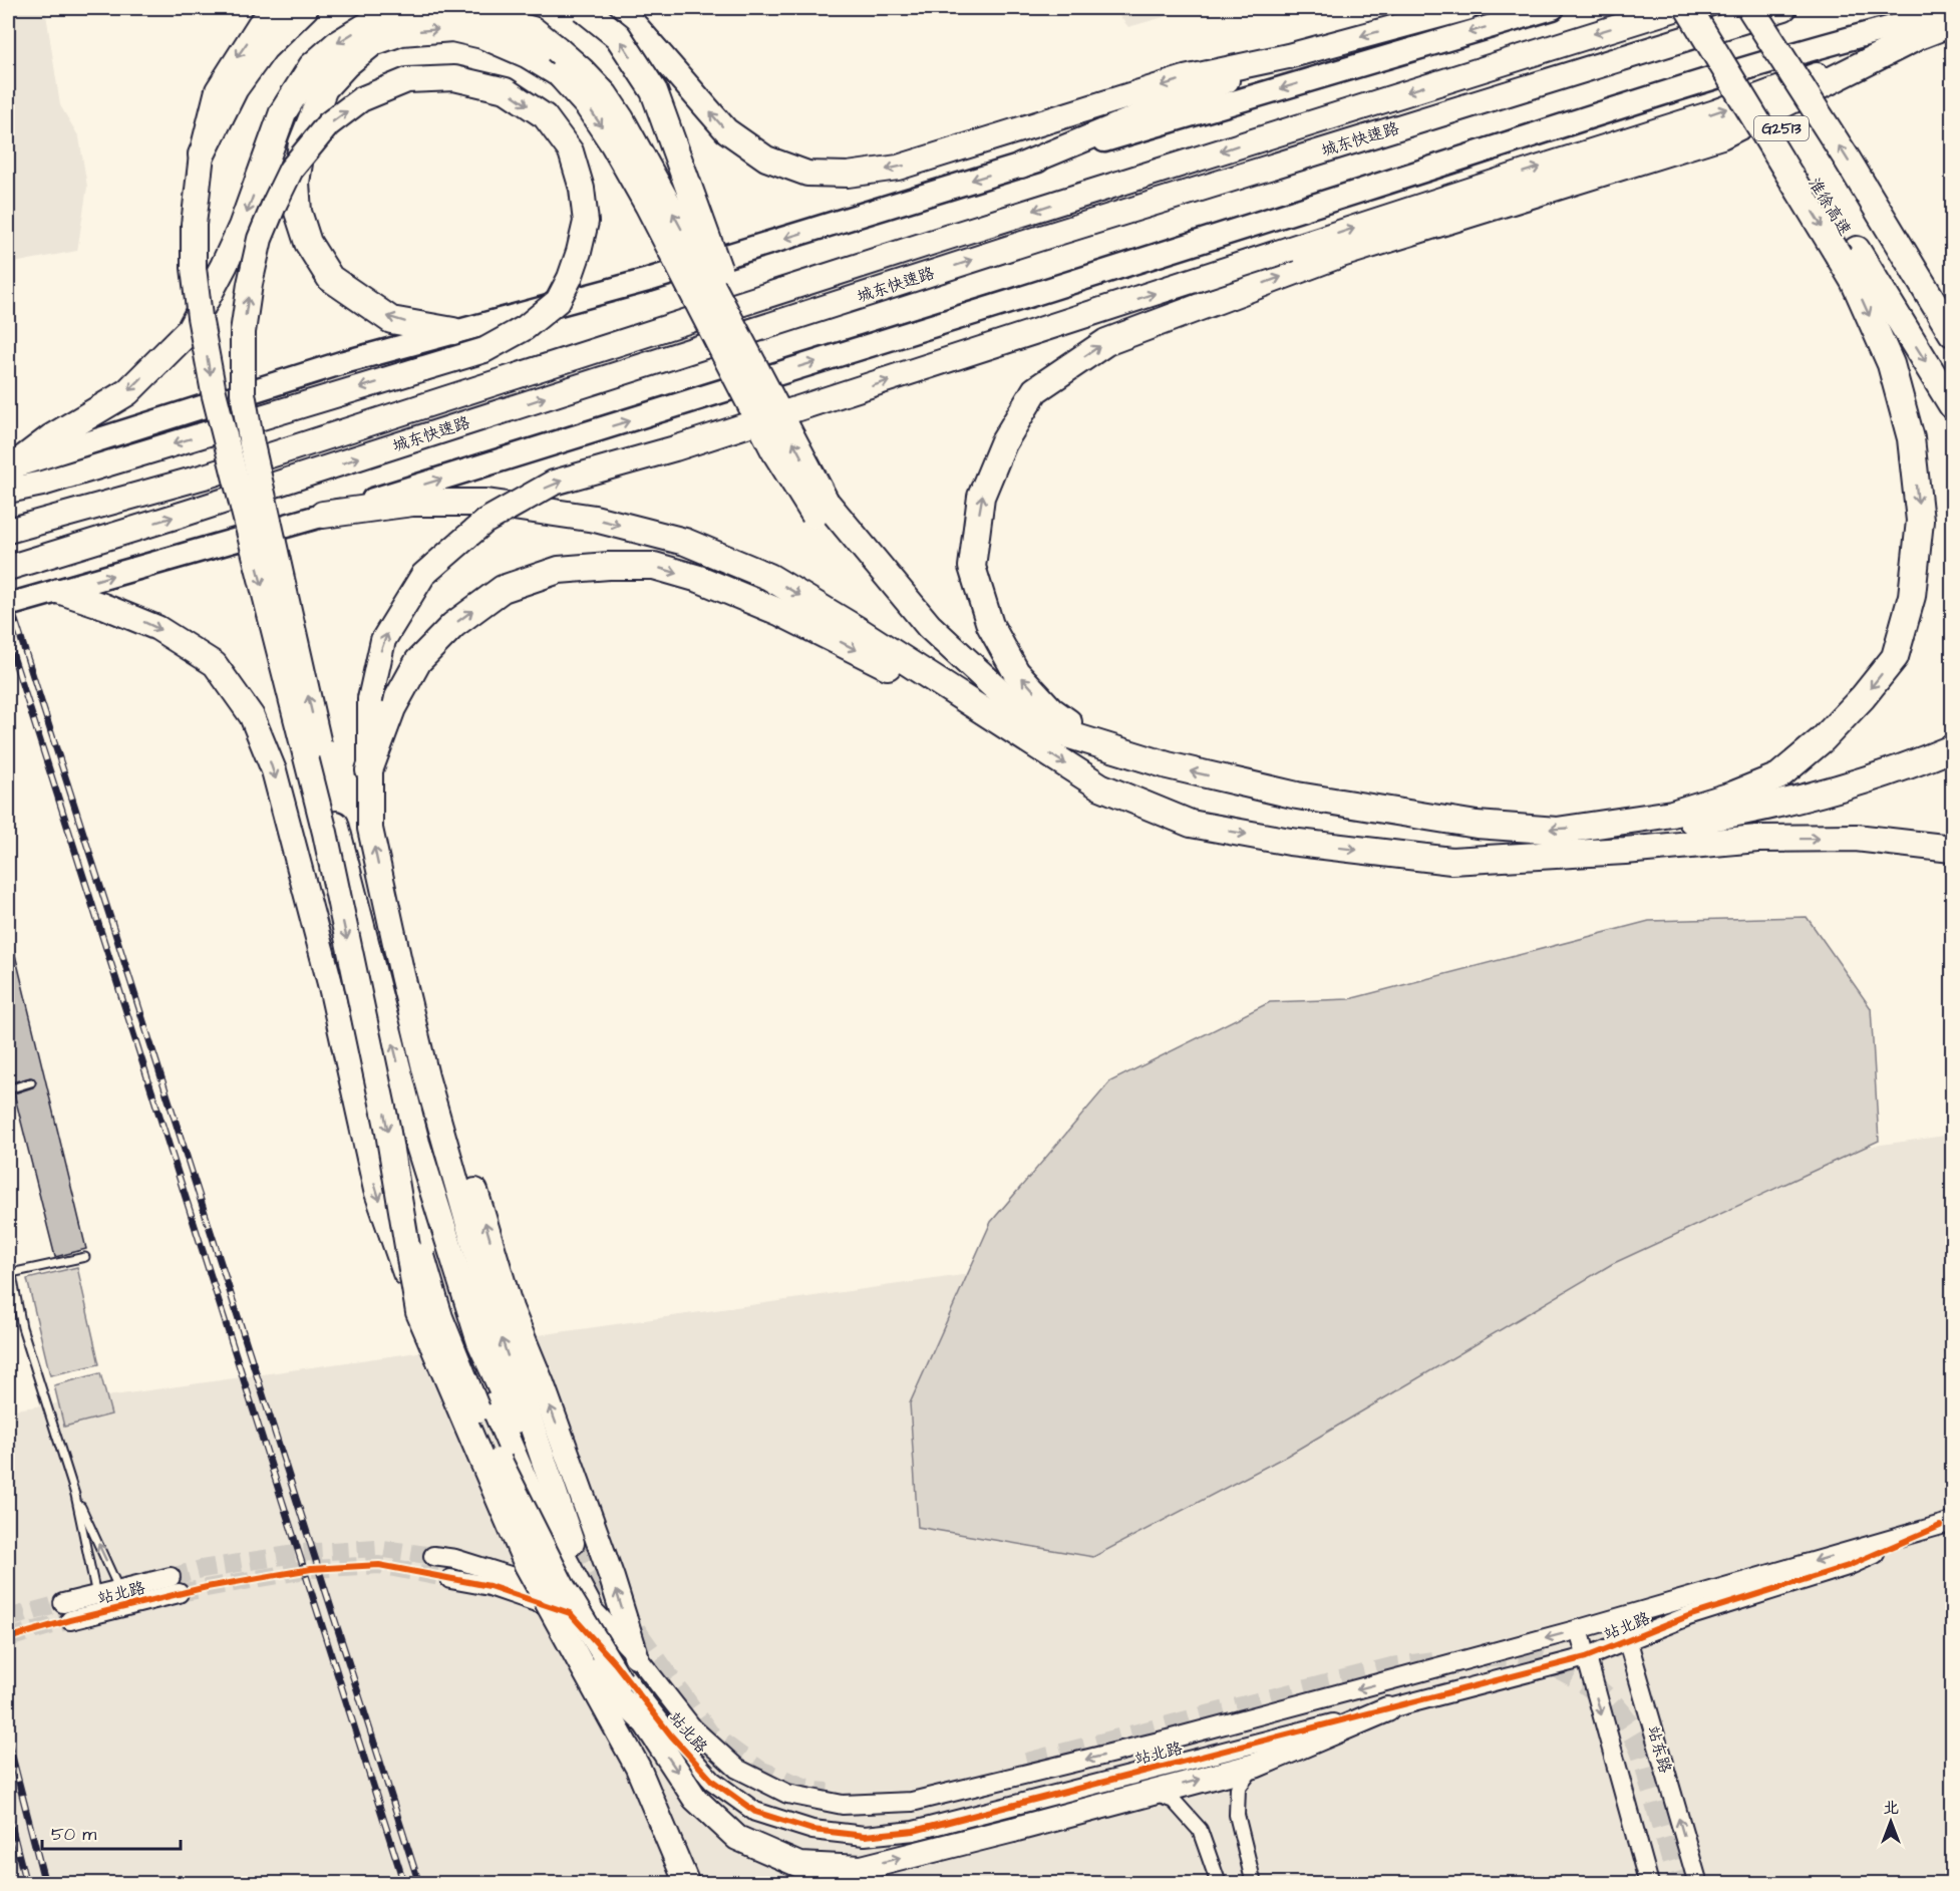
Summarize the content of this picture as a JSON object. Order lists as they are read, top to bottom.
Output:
{
  "streets": {
    "highway": ["G2513", "城东快速路", "淮徐高速"],
    "street": ["站北路", "站东路"]
  },
  "crossings": [
    ["站北路", "站东路"]
  ],
  "scale_bar": "50 m",
  "north": "top"
}
